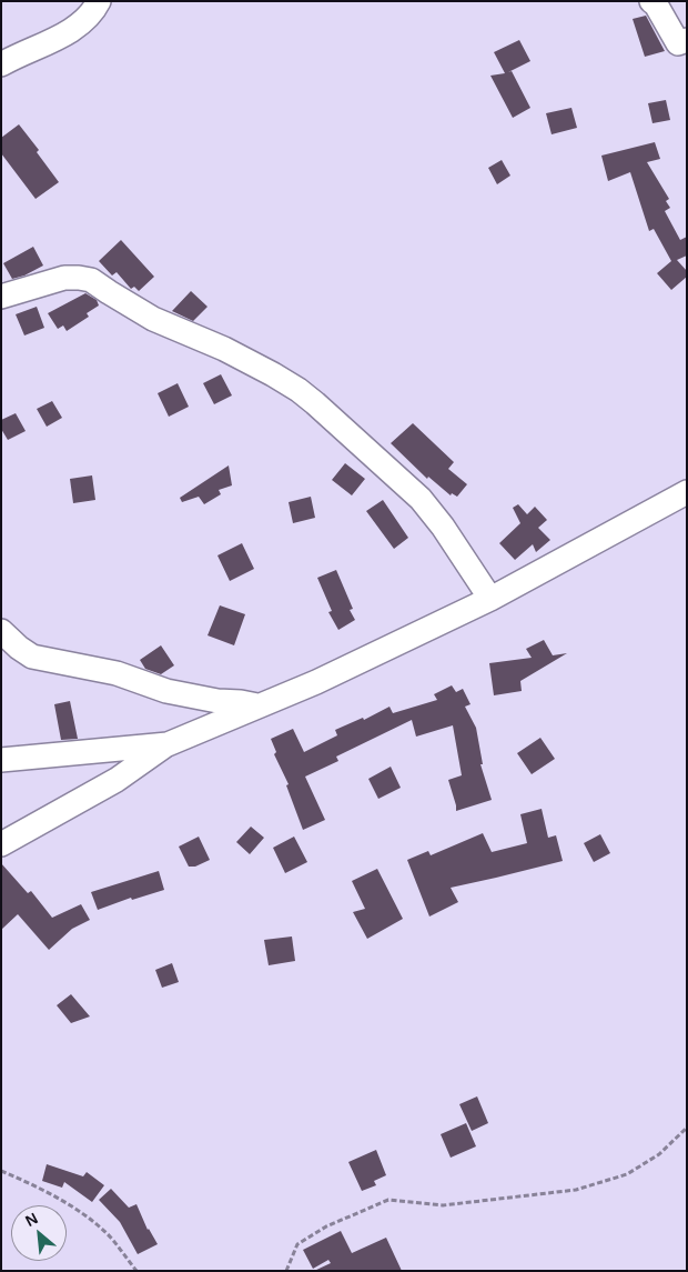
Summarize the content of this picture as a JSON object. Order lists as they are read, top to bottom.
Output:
{
  "north": "top left"
}
